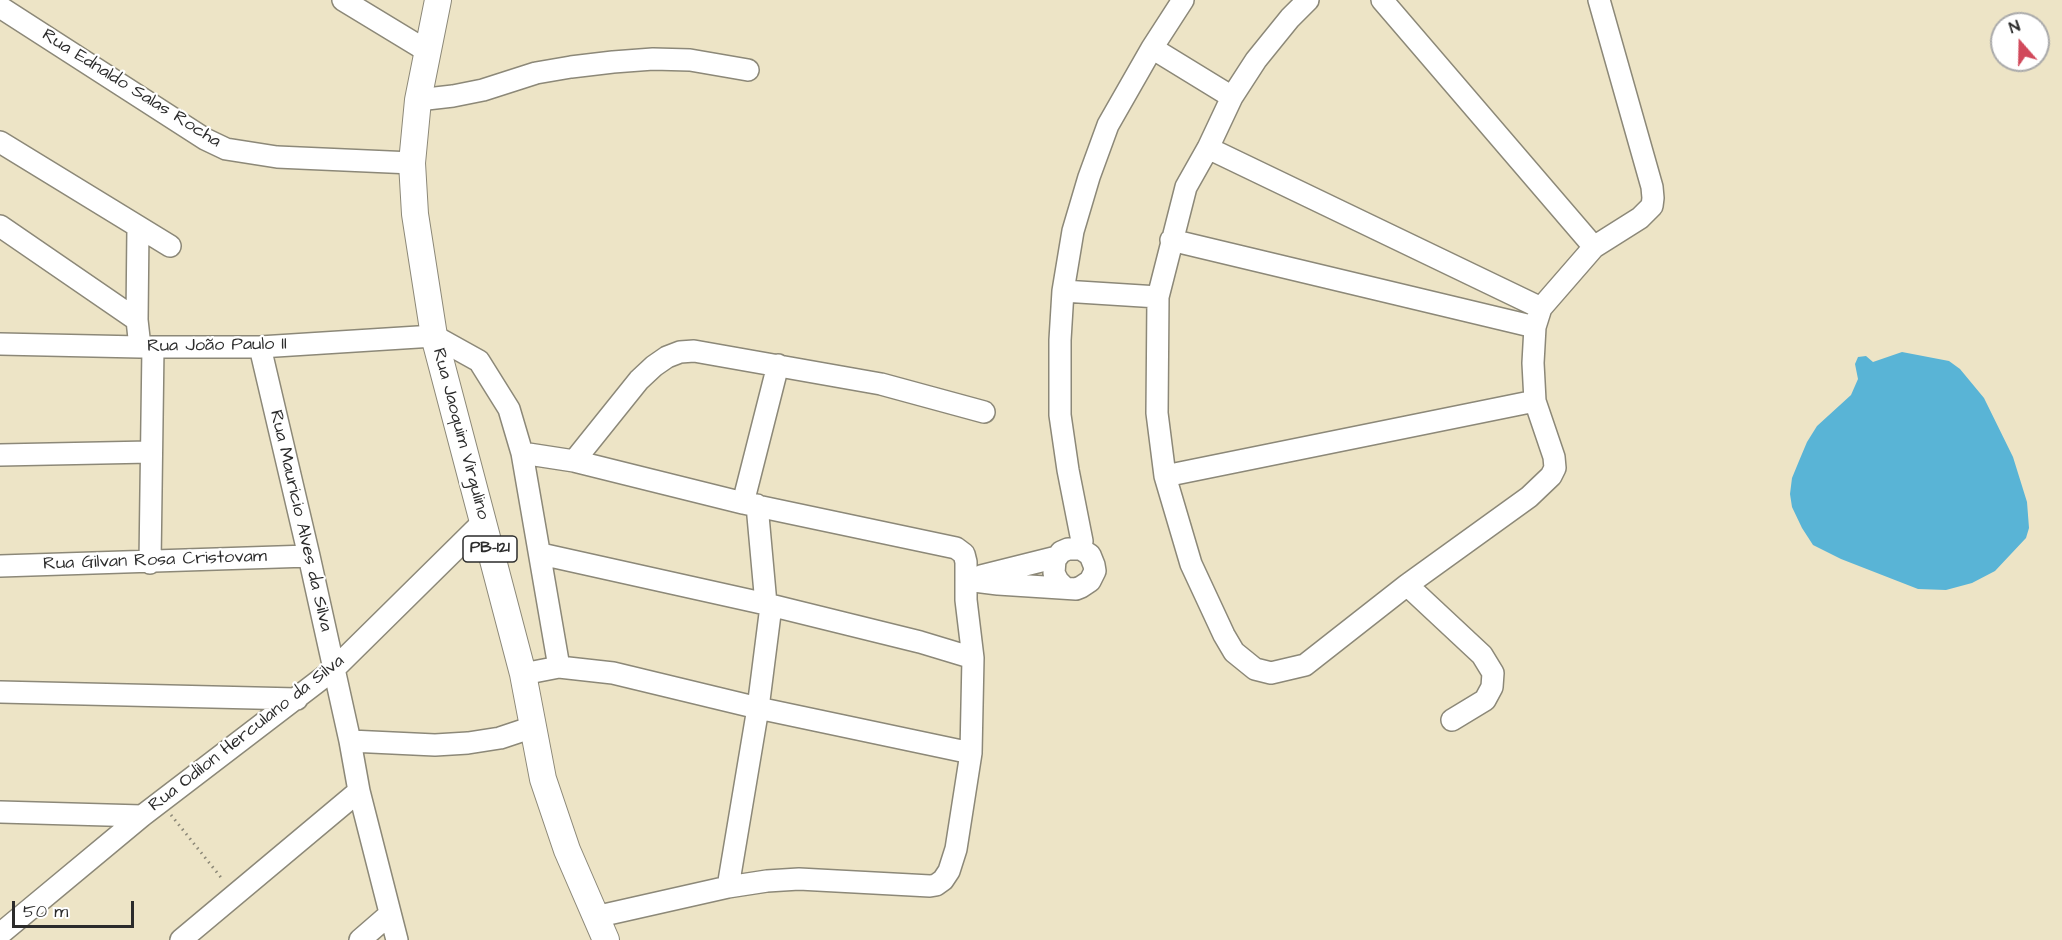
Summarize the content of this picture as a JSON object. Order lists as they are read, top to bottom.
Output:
{
  "streets": {
    "main road": ["Rua Jaoquim Virgulino", "PB-121"],
    "street": [
      "Rua Ednaldo Salas Rocha",
      "Rua João Paulo II",
      "Rua Mauricio Alves da Silva",
      "Rua Gilvan Rosa Cristovam",
      "Rua Odilon Herculano da Silva"
    ]
  },
  "crossings": [
    ["Rua Ednaldo Salas Rocha", "Rua Jaoquim Virgulino"],
    ["Rua João Paulo II", "Rua Jaoquim Virgulino"],
    ["Rua João Paulo II", "Rua Mauricio Alves da Silva"],
    ["Rua Jaoquim Virgulino", "Rua Odilon Herculano da Silva"],
    ["Rua Mauricio Alves da Silva", "Rua Gilvan Rosa Cristovam"],
    ["Rua Mauricio Alves da Silva", "Rua Odilon Herculano da Silva"]
  ],
  "scale_bar": "50 m",
  "north": "top"
}
